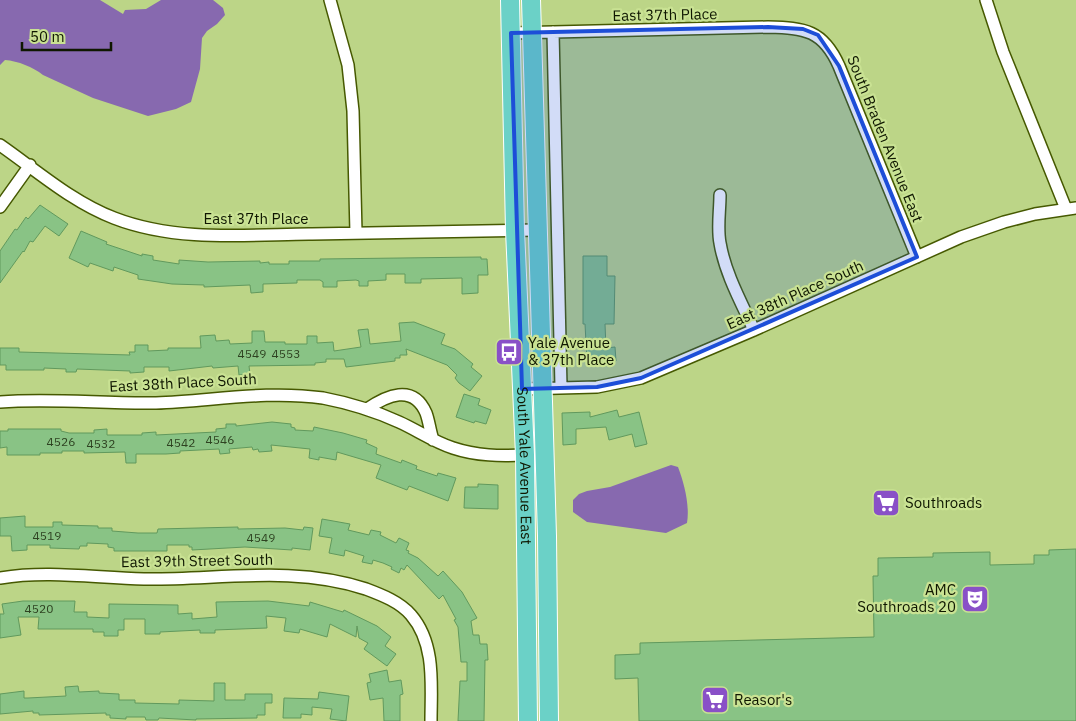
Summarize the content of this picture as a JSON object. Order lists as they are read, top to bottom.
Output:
{
  "streets": {
    "main road": ["South Yale Avenue East"],
    "street": [
      "East 37th Place",
      "South Braden Avenue East",
      "East 38th Place South",
      "East 39th Street South"
    ]
  },
  "crossings": [
    ["East 37th Place", "South Braden Avenue East"],
    ["East 37th Place", "South Yale Avenue East"],
    ["South Braden Avenue East", "East 38th Place South"],
    ["East 38th Place South", "South Yale Avenue East"]
  ],
  "places": {
    "bus stop": ["Yale Avenue & 37th Place"],
    "supermarket": ["Southroads", "Reasor's"],
    "theatre": ["AMC Southroads 20"]
  },
  "house_numbers": [
    "4549",
    "4553",
    "4546",
    "4526",
    "4542",
    "4532",
    "4519",
    "4549",
    "4520"
  ],
  "scale_bar": "50 m"
}
